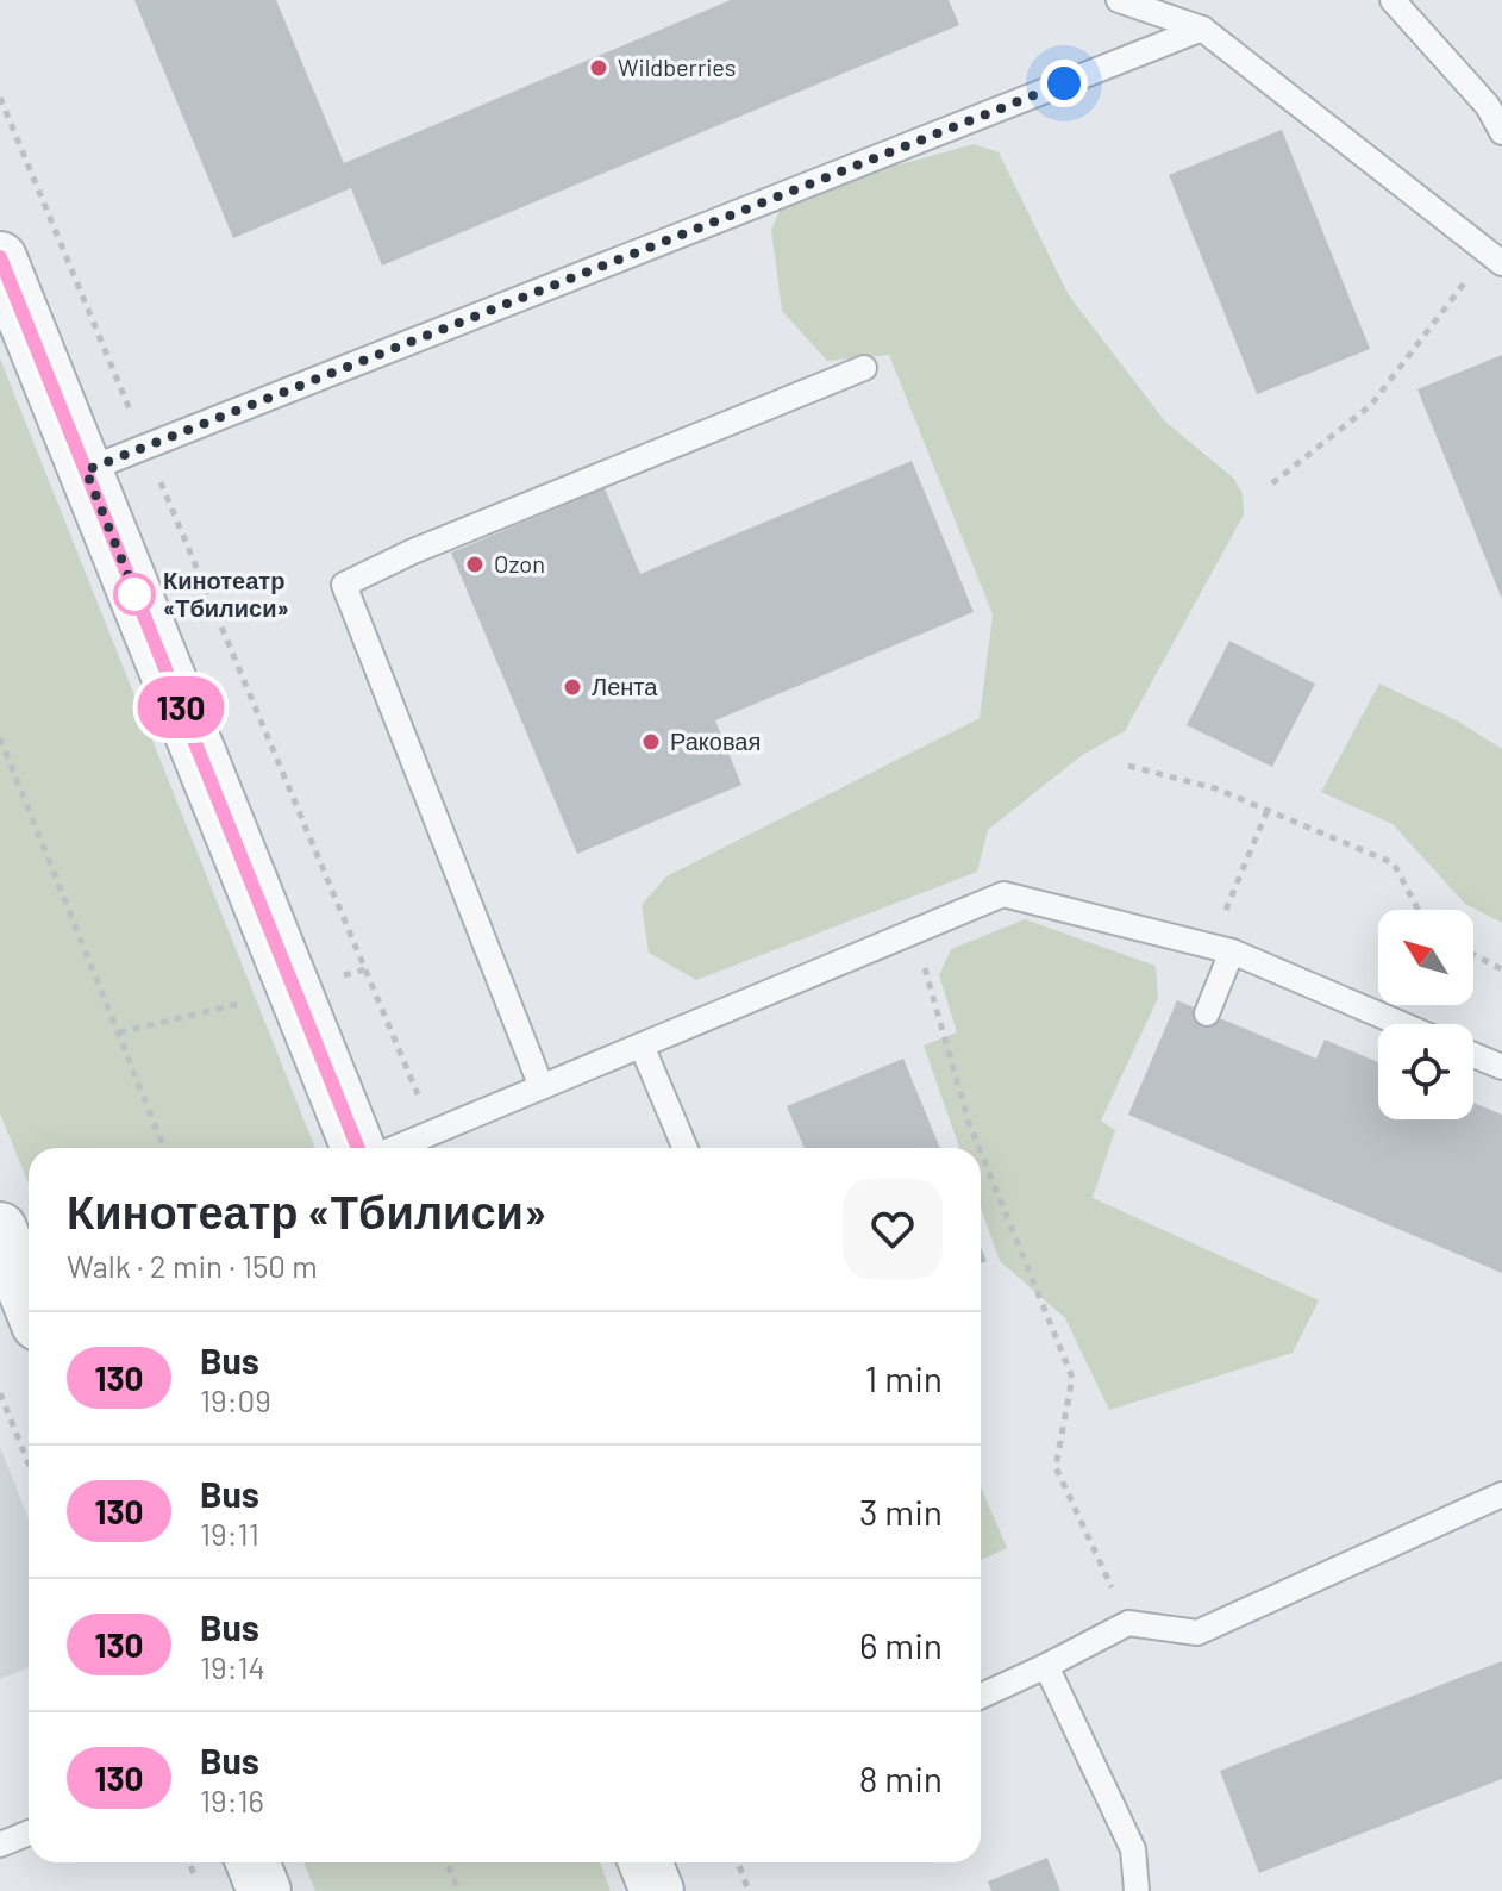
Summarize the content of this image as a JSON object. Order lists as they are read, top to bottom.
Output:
{
  "places": [
    "Wildberries",
    "Ozon",
    "Кинотеатр «Тбилиси»",
    "Лента",
    "Раковая"
  ],
  "lines": ["bus line 130"],
  "north": "top left",
  "page": {
    "on_map": "130",
    "heading": ["Кинотеатр «Тбилиси»", "Walk · 2 min · 150 m"],
    "list": [
      {
        "mark": "130",
        "name": "Bus",
        "note": "19:09",
        "value": "1 min"
      },
      {
        "mark": "130",
        "name": "Bus",
        "note": "19:11",
        "value": "3 min"
      },
      {
        "mark": "130",
        "name": "Bus",
        "note": "19:14",
        "value": "6 min"
      },
      {
        "mark": "130",
        "name": "Bus",
        "note": "19:16",
        "value": "8 min"
      }
    ]
  }
}
